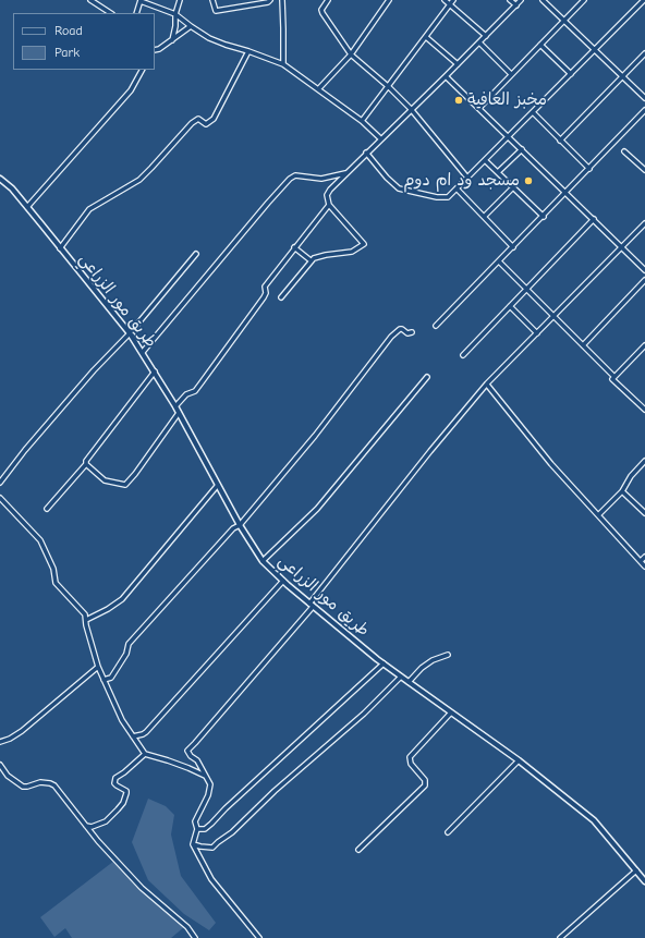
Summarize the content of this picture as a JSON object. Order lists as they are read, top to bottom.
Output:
{
  "streets": {
    "street": ["طريق مور الزراعي"]
  },
  "places": ["مخبز العافية", "مسجد ود ام دوم"],
  "legend": ["Road", "Park"]
}
